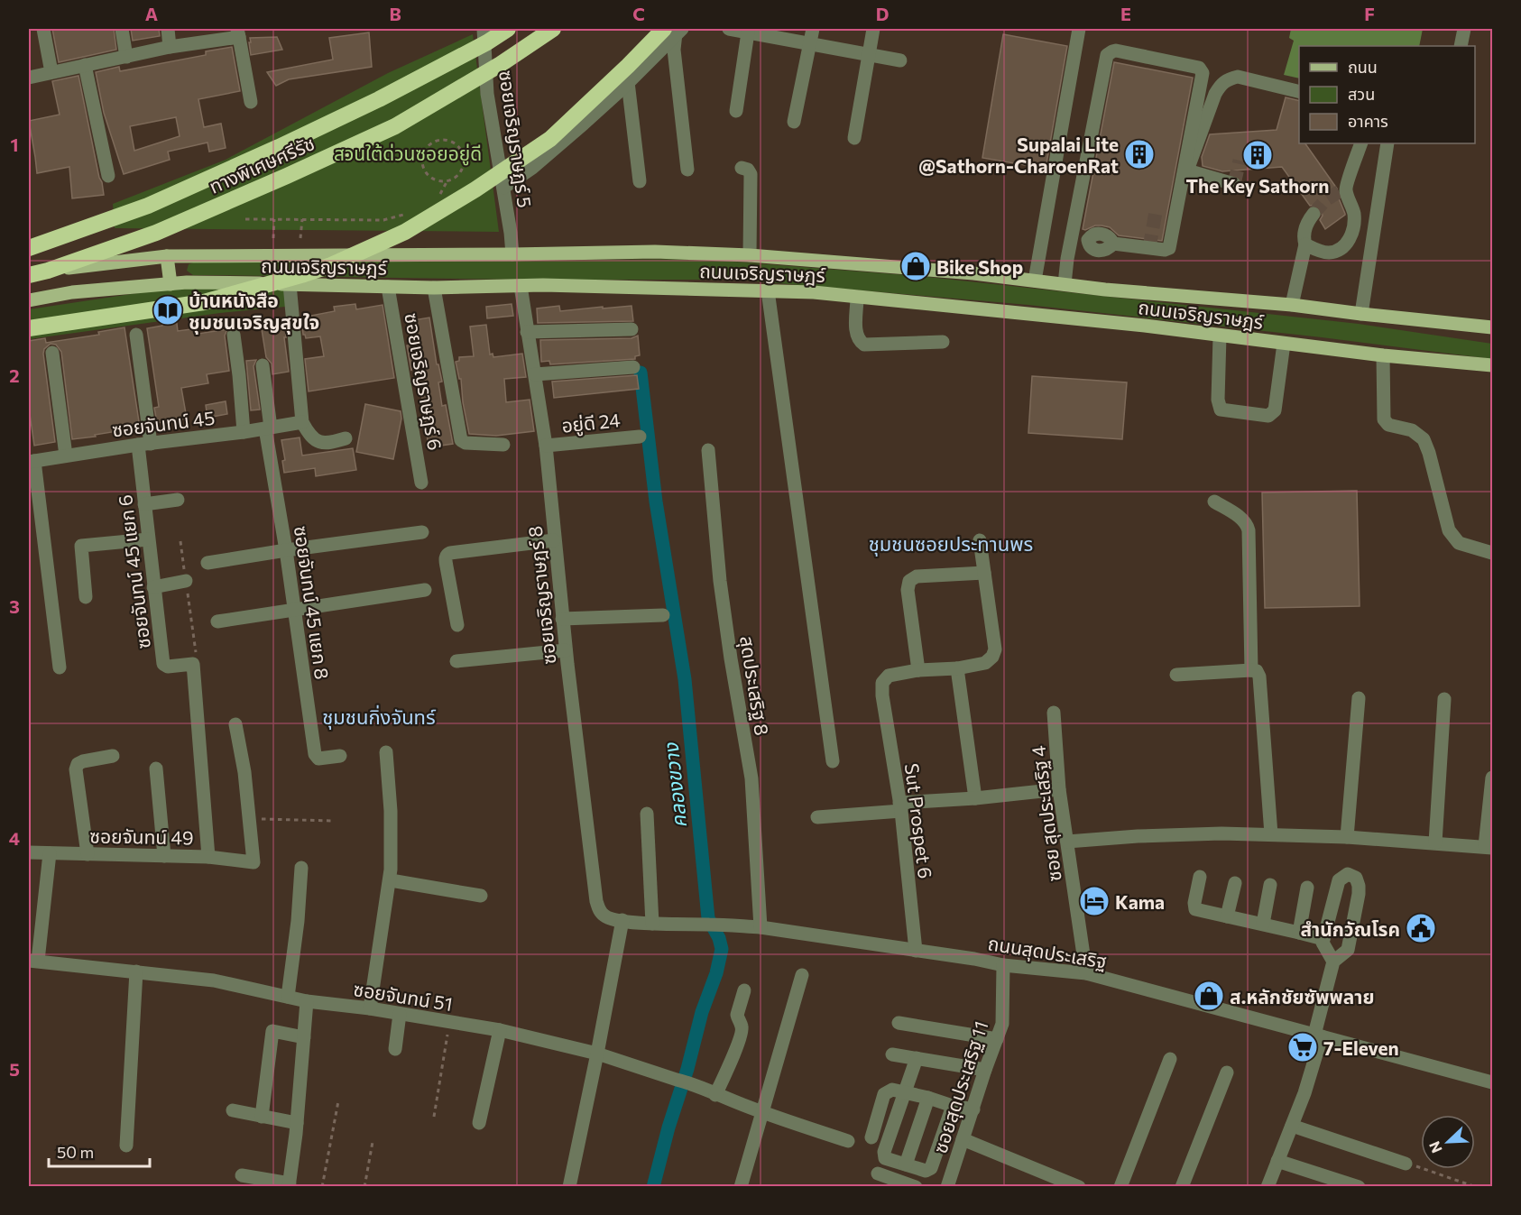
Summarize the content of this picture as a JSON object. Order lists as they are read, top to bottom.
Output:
{
  "streets": {
    "highway": ["ทางพิเศษศรีรัช"],
    "main road": ["ถนนเจริญราษฎร์"],
    "street": [
      "ซอยเจริญราษฎร์ 5",
      "ซอยเจริญราษฎร์ 6",
      "อยู่ดี 24",
      "ซอยจันทน์ 45",
      "ซอยจันทน์ 45 แยก 6",
      "ซอยเจริญราษฎร์ 8",
      "ซอยจันทน์ 45 แยก 8",
      "สุดประเสริฐ 8",
      "ซอย สุดประเสริฐ 4",
      "Sut Prospet 6",
      "ซอยจันทน์ 49",
      "ถนนสุดประเสริฐ",
      "ซอยจันทน์ 51",
      "ซอยสุดประเสริฐ 11"
    ]
  },
  "crossings": [
    ["ซอยเจริญราษฎร์ 5", "ถนนเจริญราษฎร์"],
    ["ทางพิเศษศรีรัช", "ถนนเจริญราษฎร์"],
    ["ถนนเจริญราษฎร์", "ซอยเจริญราษฎร์ 6"],
    ["ถนนเจริญราษฎร์", "ซอยเจริญราษฎร์ 8"],
    ["อยู่ดี 24", "ซอยเจริญราษฎร์ 8"],
    ["ซอยจันทน์ 45", "ซอยจันทน์ 45 แยก 6"],
    ["ซอยจันทน์ 45", "ซอยจันทน์ 45 แยก 8"],
    ["ซอยเจริญราษฎร์ 8", "ถนนสุดประเสริฐ"],
    ["สุดประเสริฐ 8", "ถนนสุดประเสริฐ"],
    ["ซอย สุดประเสริฐ 4", "ถนนสุดประเสริฐ"],
    ["Sut Prospet 6", "ถนนสุดประเสริฐ"],
    ["ถนนสุดประเสริฐ", "ซอยสุดประเสริฐ 11"]
  ],
  "districts": ["ชุมชนซอยประทานพร", "ชุมชนกิ่งจันทร์"],
  "water": ["คลองขวาง"],
  "parks": ["สวนใต้ด่วนซอยอยู่ดี"],
  "places": {
    "building": ["Supalai Lite @Sathorn-CharoenRat", "The Key Sathorn"],
    "shop": ["Bike Shop", "ส.หลักชัยซัพพลาย"],
    "library": ["บ้านหนังสือ ชุมชนเจริญสุขใจ"],
    "hotel": ["Kama"],
    "public building": ["สำนักวัณโรค"],
    "supermarket": ["7-Eleven"]
  },
  "legend": ["ถนน", "สวน", "อาคาร"],
  "scale_bar": "50 m",
  "north": "bottom left",
  "grid": {
    "columns": [
      "A",
      "B",
      "C",
      "D",
      "E",
      "F"
    ],
    "rows": [
      "1",
      "2",
      "3",
      "4",
      "5"
    ]
  }
}
